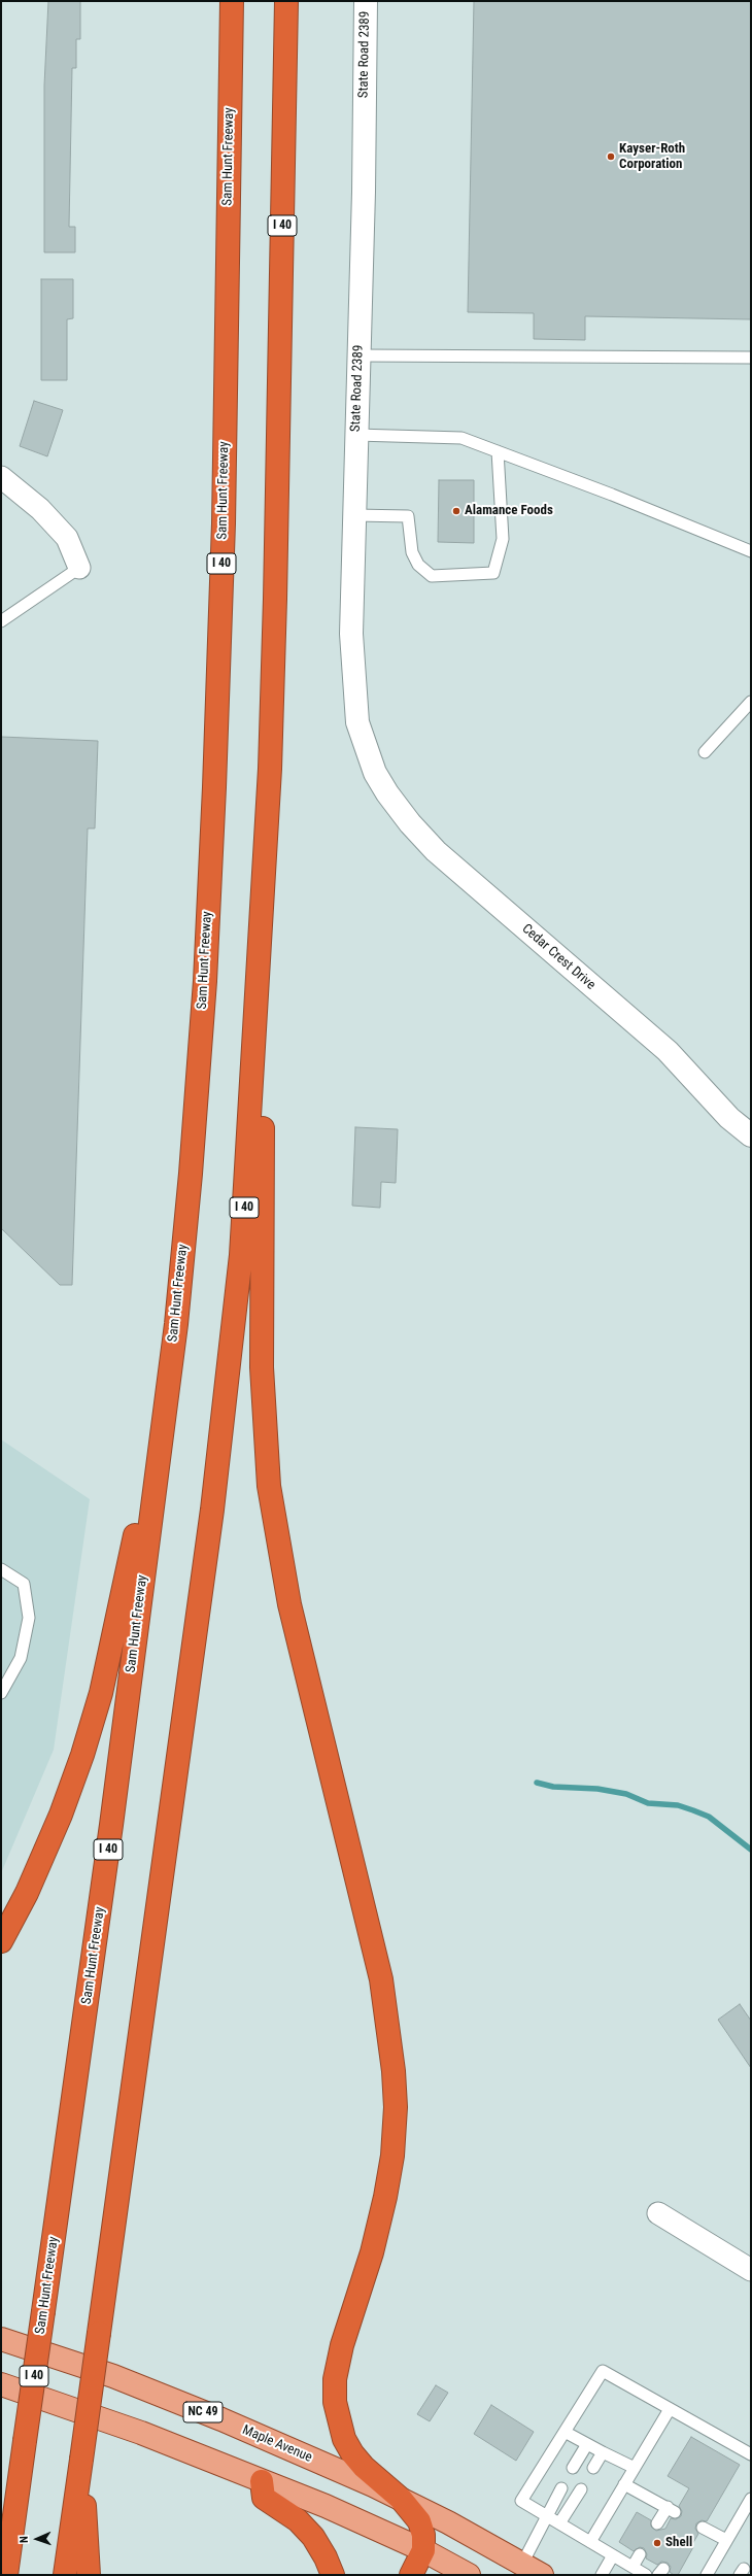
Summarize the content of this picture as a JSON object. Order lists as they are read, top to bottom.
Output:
{
  "streets": {
    "highway": ["Sam Hunt Freeway", "I 40"],
    "main road": ["NC 49", "Maple Avenue"],
    "street": ["State Road 2389", "Cedar Crest Drive"]
  },
  "crossings": [
    ["State Road 2389", "Cedar Crest Drive"]
  ],
  "places": ["Kayser-Roth Corporation", "Alamance Foods", "Shell"],
  "north": "left"
}
